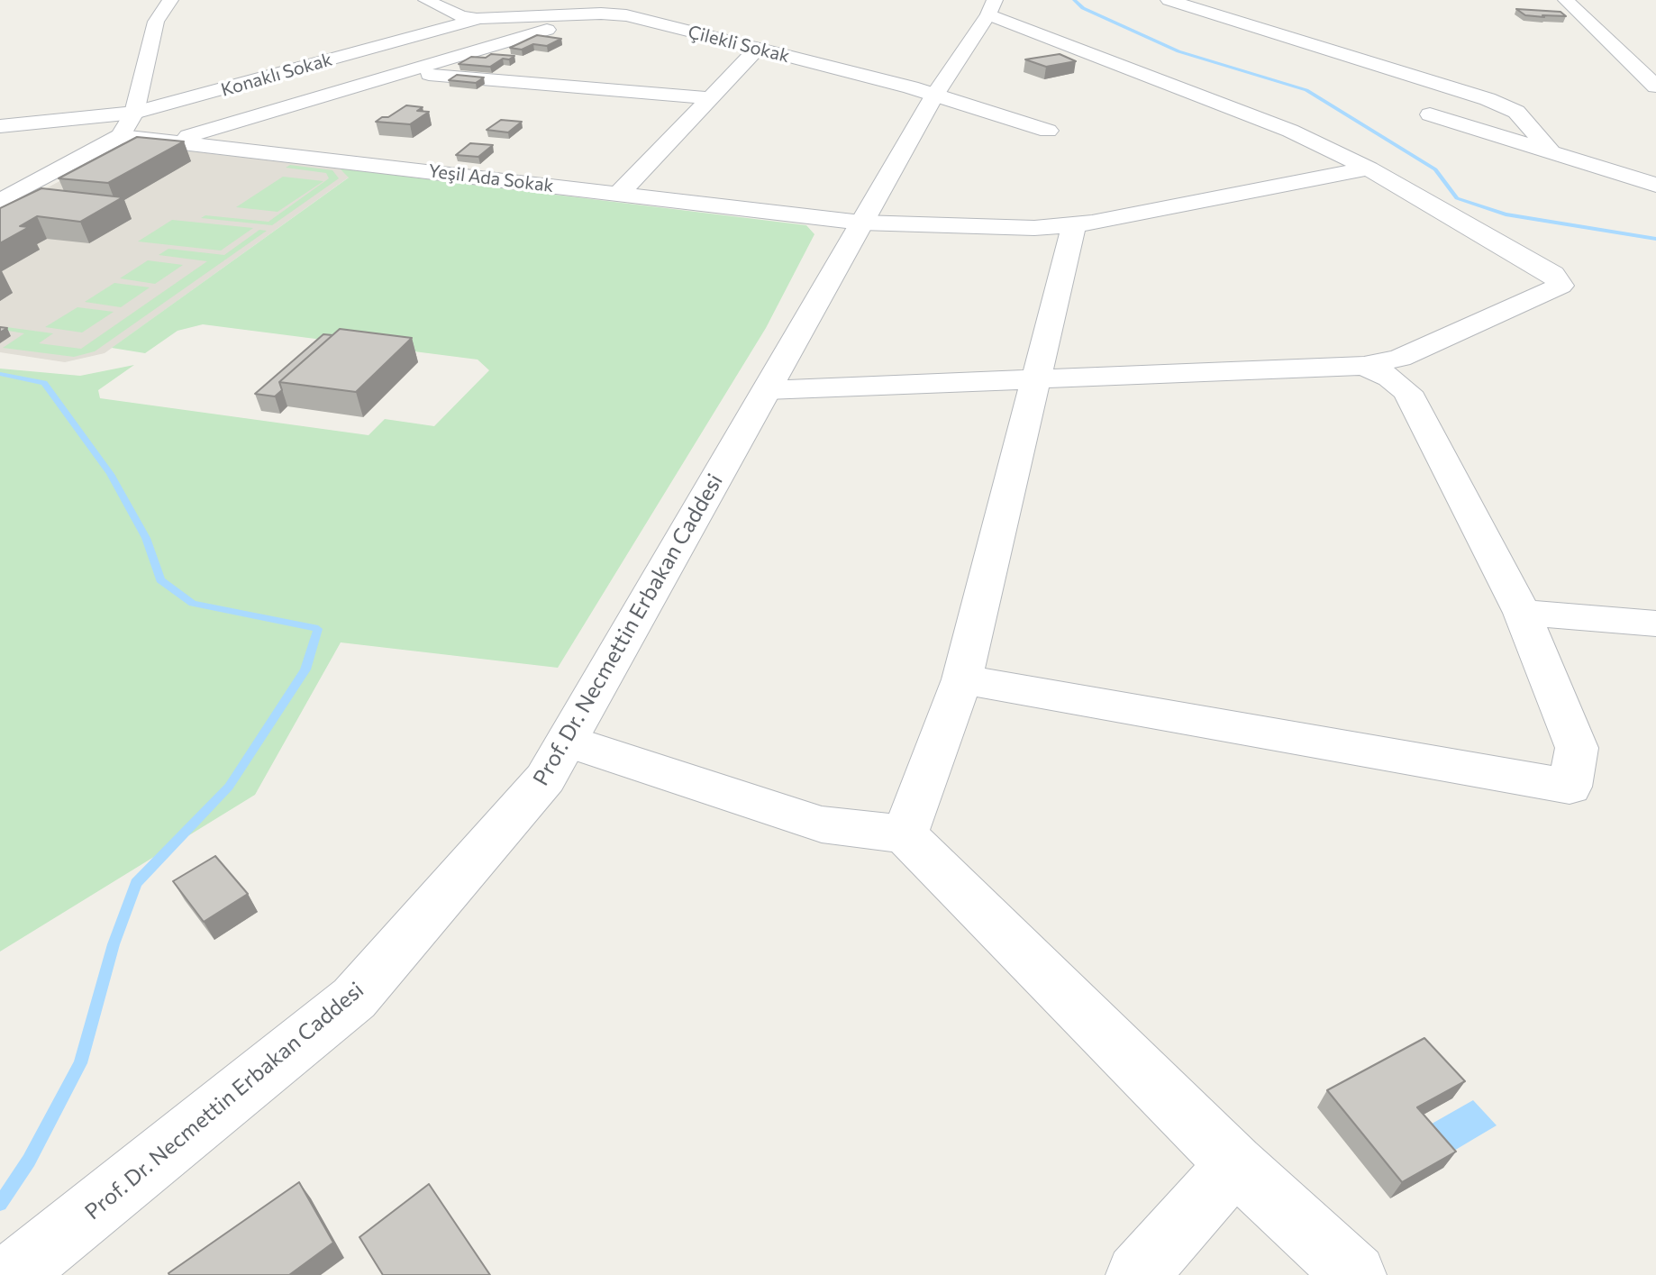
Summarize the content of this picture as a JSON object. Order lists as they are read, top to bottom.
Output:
{
  "streets": {
    "street": [
      "Çilekli Sokak",
      "Konaklı Sokak",
      "Yeşil Ada Sokak",
      "Prof. Dr. Necmettin Erbakan Caddesi"
    ]
  },
  "crossings": [
    ["Çilekli Sokak", "Konaklı Sokak"],
    ["Çilekli Sokak", "Prof. Dr. Necmettin Erbakan Caddesi"],
    ["Konaklı Sokak", "Yeşil Ada Sokak"],
    ["Yeşil Ada Sokak", "Prof. Dr. Necmettin Erbakan Caddesi"]
  ]
}
